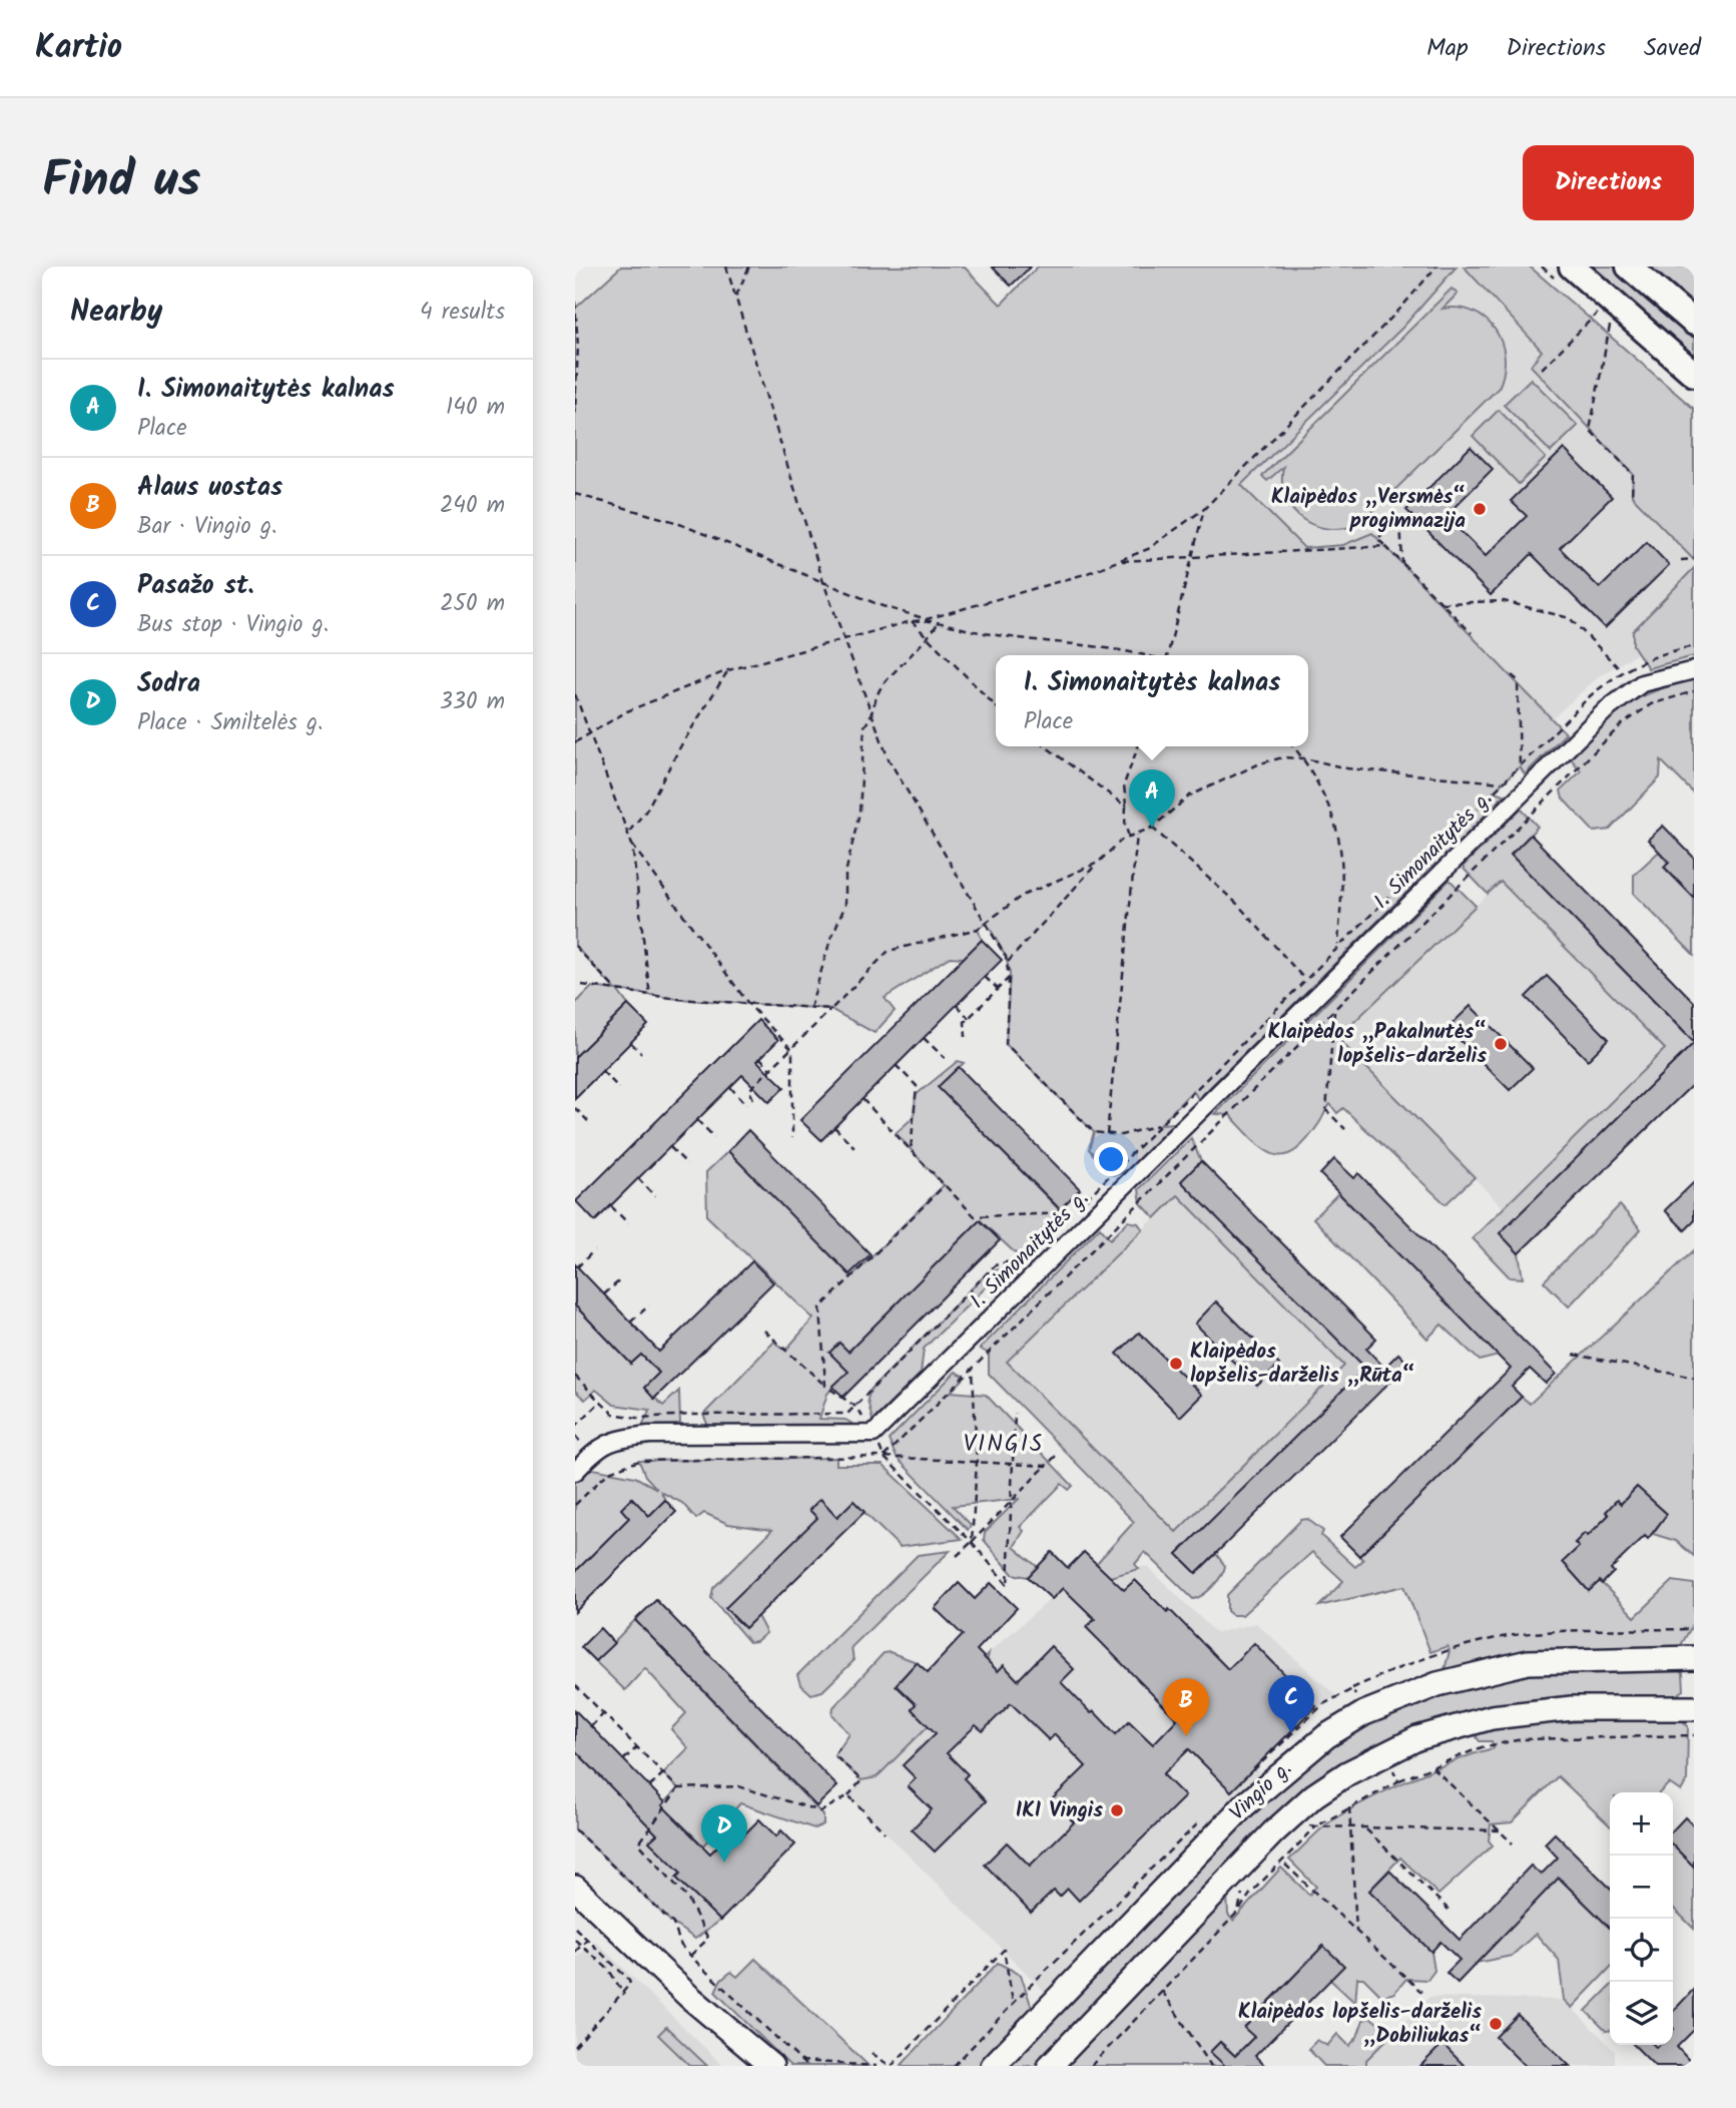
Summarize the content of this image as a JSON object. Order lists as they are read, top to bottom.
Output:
{
  "streets": {
    "main road": ["Vingio g."],
    "street": ["I. Simonaitytės g."]
  },
  "districts": ["VINGIS"],
  "places": [
    "Klaipėdos „Versmės“ progimnazija",
    "Klaipėdos „Pakalnutės“ lopšelis-darželis",
    "Klaipėdos lopšelis-darželis „Rūta“",
    "IKI Vingis",
    "Klaipėdos lopšelis-darželis „Dobiliukas“"
  ],
  "page": {
    "header": "Kartio",
    "nav": ["Map", "Directions", "Saved"],
    "title": "Find us",
    "buttons": "Directions",
    "heading": ["Nearby", "4 results"],
    "list": [
      {
        "mark": "A",
        "name": "I. Simonaitytės kalnas",
        "note": "Place",
        "value": "140 m"
      },
      {
        "mark": "B",
        "name": "Alaus uostas",
        "note": "Bar · Vingio g.",
        "value": "240 m"
      },
      {
        "mark": "C",
        "name": "Pasažo st.",
        "note": "Bus stop · Vingio g.",
        "value": "250 m"
      },
      {
        "mark": "D",
        "name": "Sodra",
        "note": "Place · Smiltelės g.",
        "value": "330 m"
      }
    ],
    "popup": ["I. Simonaitytės kalnas", "Place"],
    "pins": [
      "A",
      "C",
      "B",
      "D"
    ],
    "map_buttons": ["+", "−"]
  }
}
